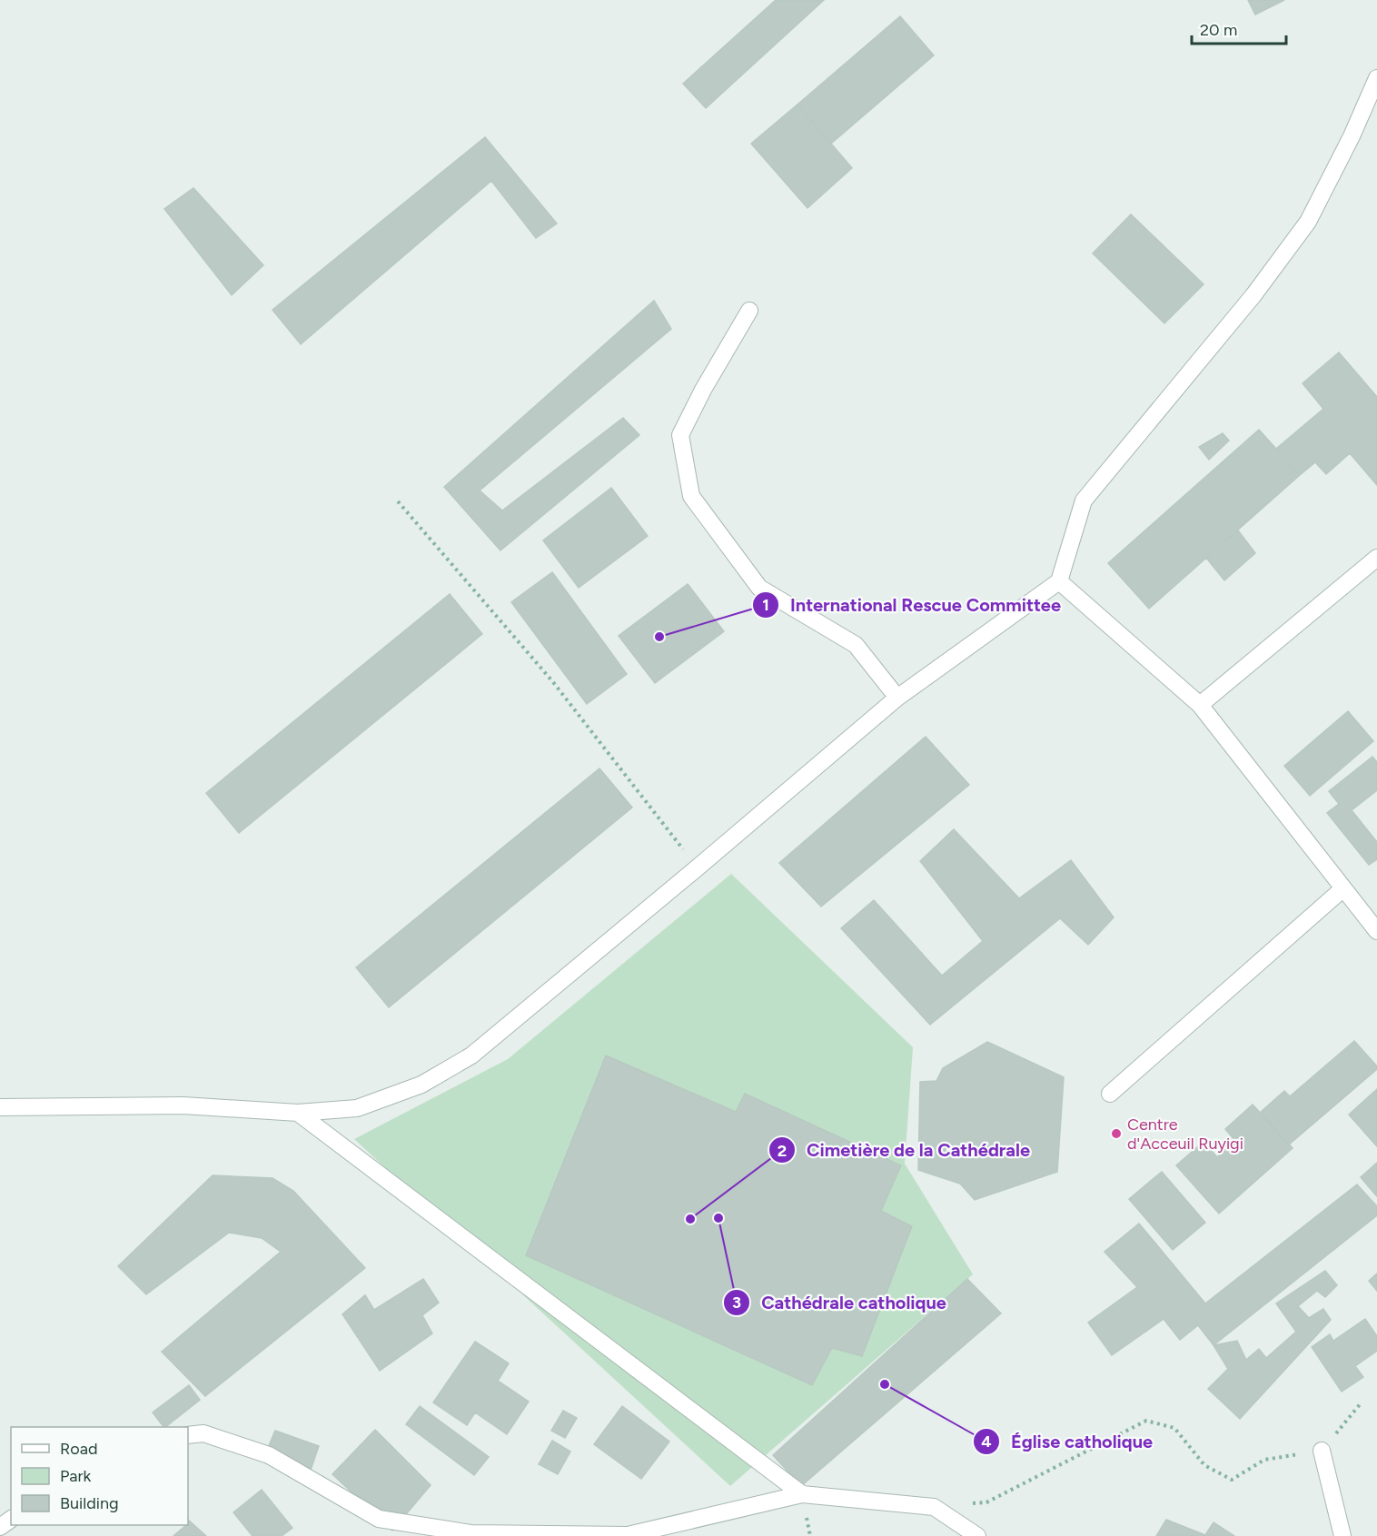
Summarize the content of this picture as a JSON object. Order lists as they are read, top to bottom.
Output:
{
  "places": [
    "International Rescue Committee",
    "Centre d'Acceuil Ruyigi",
    "Cathédrale catholique",
    "Cimetière de la Cathédrale",
    "Église catholique"
  ],
  "legend": ["Road", "Park", "Building"],
  "scale_bar": "20 m"
}
